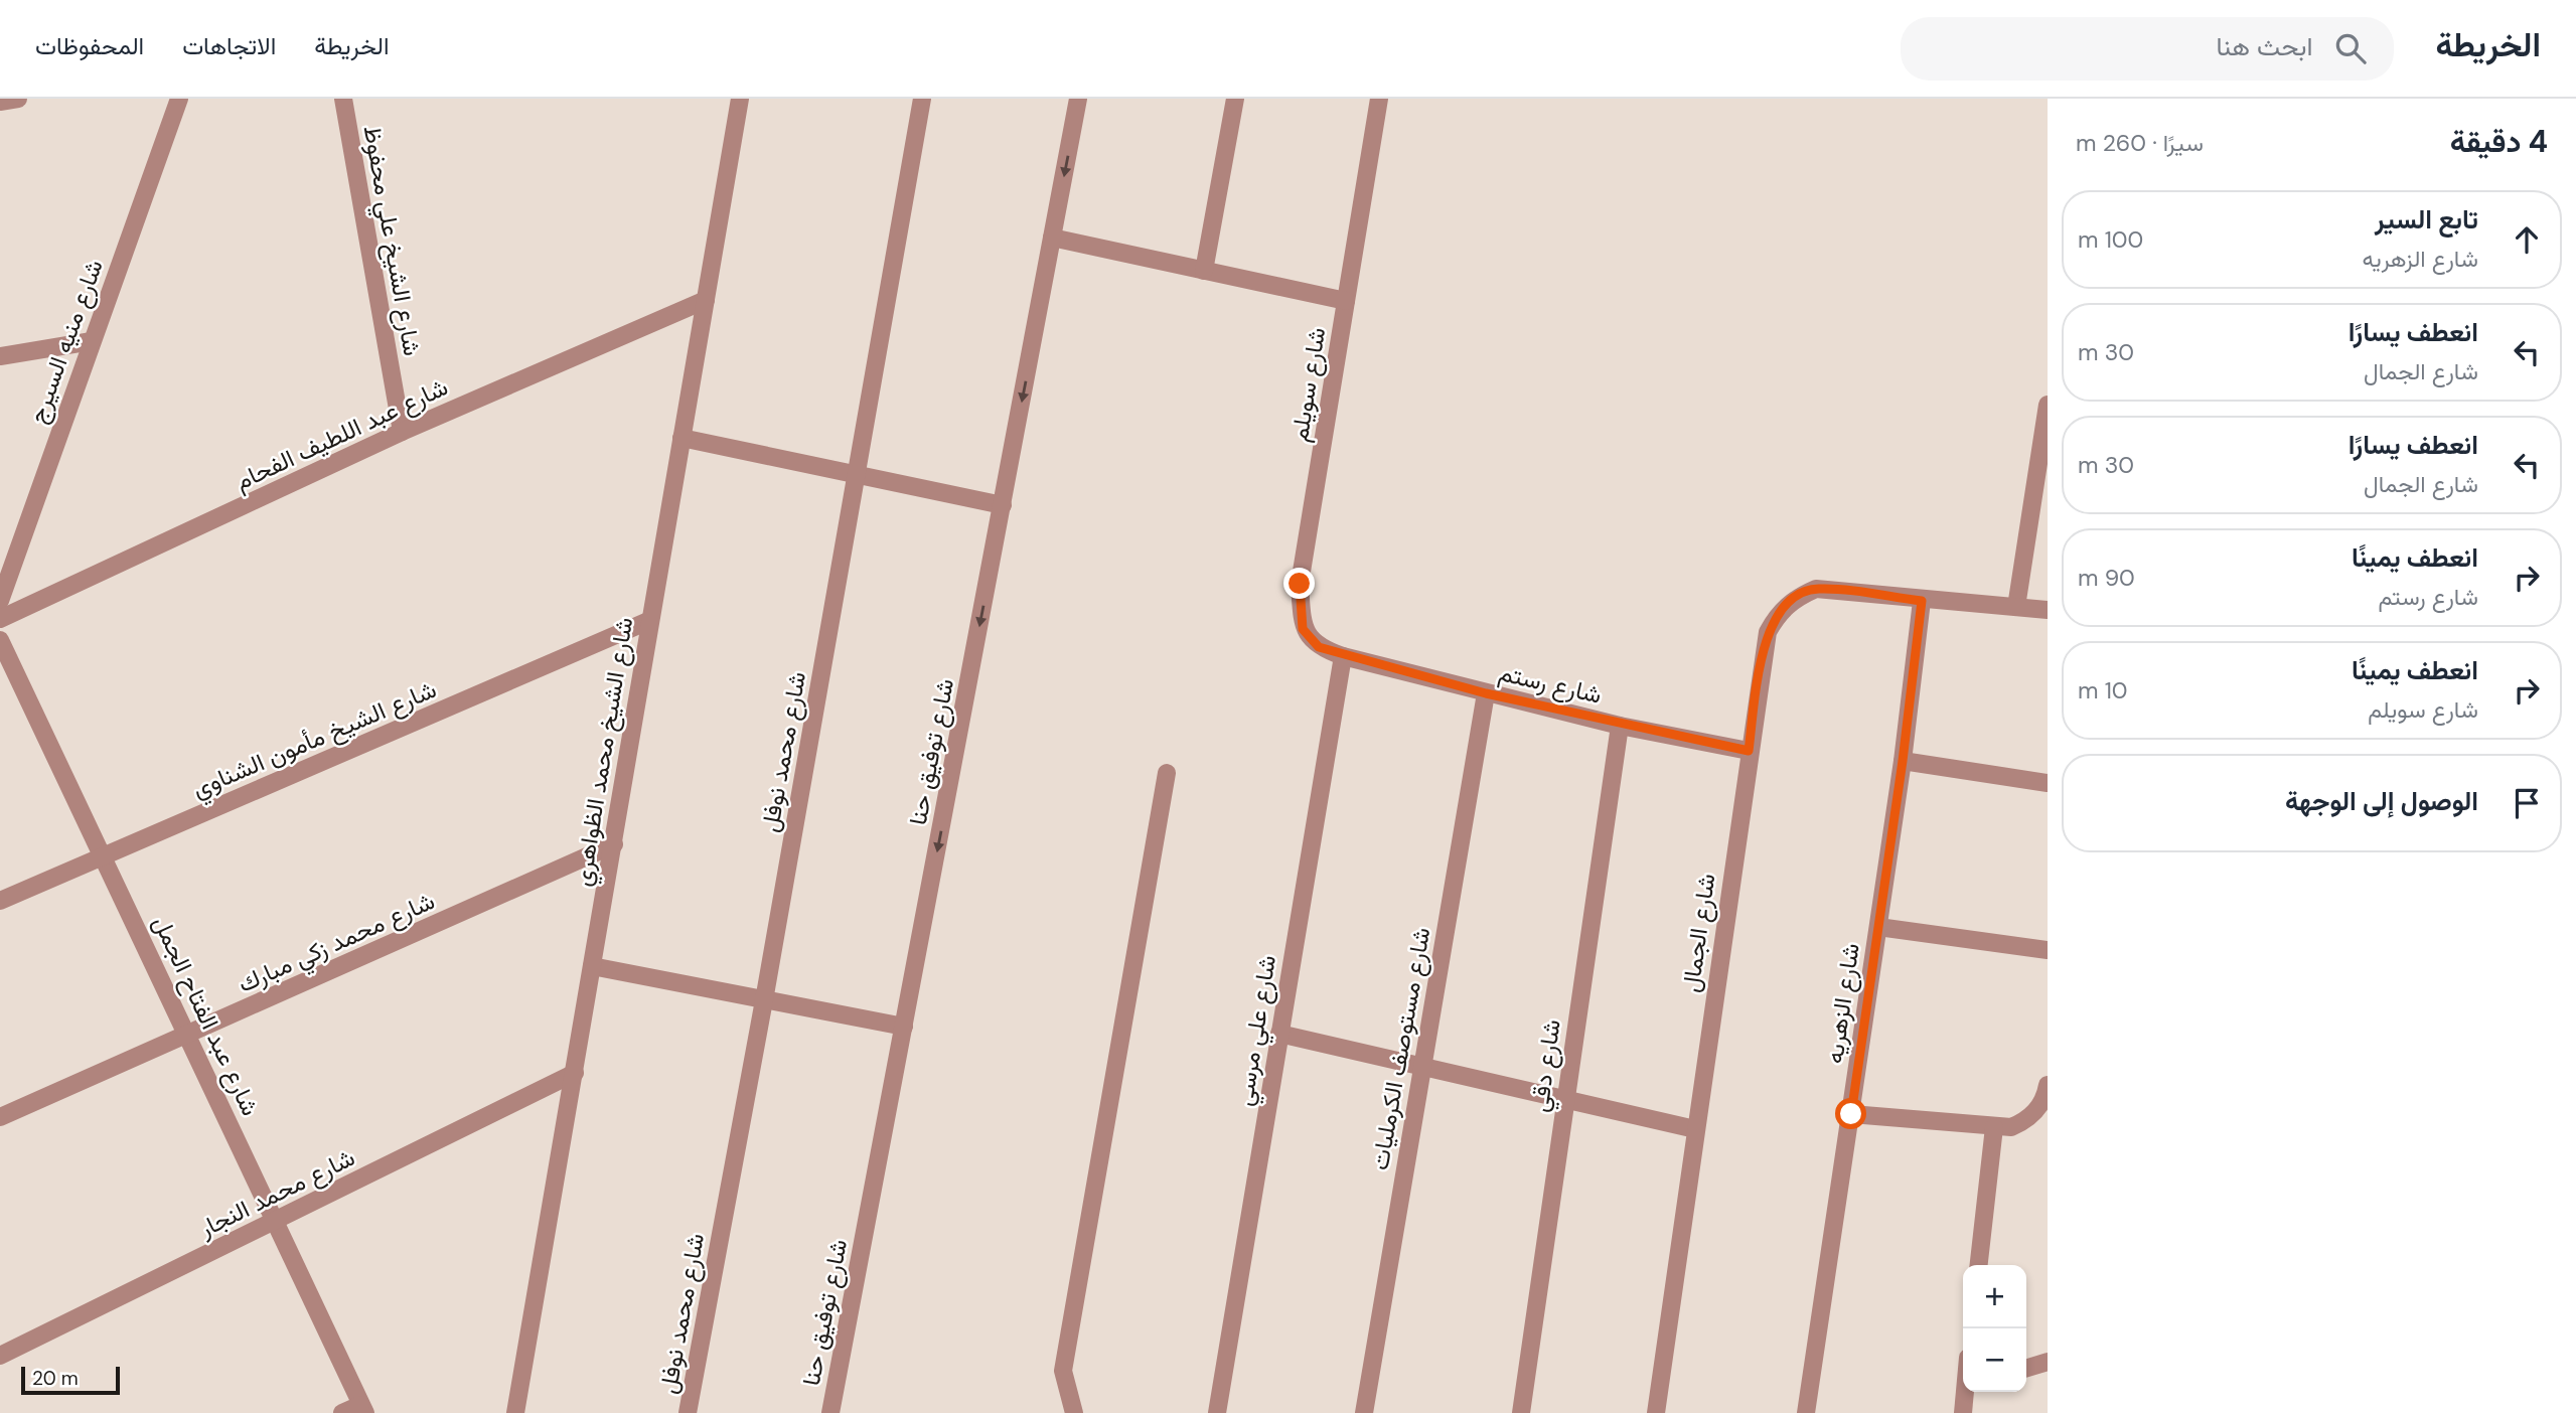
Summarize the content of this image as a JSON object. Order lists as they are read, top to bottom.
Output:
{
  "streets": {
    "street": [
      "شارع الشيخ علي محفوظ",
      "شارع منيه السيرج",
      "شارع سويلم",
      "شارع عبد اللطيف الفحام",
      "شارع رستم",
      "شارع الشيخ مأمون الشناوي",
      "شارع الشيخ محمد الظواهري",
      "شارع محمد نوفل",
      "شارع توفيق حنا",
      "شارع الجمال",
      "شارع محمد زكي مبارك",
      "شارع الزهريه",
      "شارع عبد الفتاح الجمل",
      "شارع علي مرسي",
      "شارع مستوصف الكرمليات",
      "شارع دقي",
      "شارع محمد النجار"
    ]
  },
  "crossings": [
    ["شارع الشيخ علي محفوظ", "شارع عبد اللطيف الفحام"],
    ["شارع سويلم", "شارع رستم"],
    ["شارع سويلم", "شارع علي مرسي"],
    ["شارع عبد اللطيف الفحام", "شارع الشيخ محمد الظواهري"],
    ["شارع رستم", "شارع الجمال"],
    ["شارع رستم", "شارع علي مرسي"],
    ["شارع رستم", "شارع مستوصف الكرمليات"],
    ["شارع رستم", "شارع دقي"],
    ["شارع الشيخ مأمون الشناوي", "شارع الشيخ محمد الظواهري"],
    ["شارع الشيخ مأمون الشناوي", "شارع عبد الفتاح الجمل"],
    ["شارع الشيخ محمد الظواهري", "شارع محمد زكي مبارك"],
    ["شارع الشيخ محمد الظواهري", "شارع محمد النجار"],
    ["شارع الجمال", "شارع الزهريه"],
    ["شارع محمد زكي مبارك", "شارع عبد الفتاح الجمل"],
    ["شارع عبد الفتاح الجمل", "شارع محمد النجار"]
  ],
  "one_way": ["شارع توفيق حنا"],
  "scale_bar": "20 m",
  "page": {
    "header": "الخريطة",
    "search": "ابحث هنا",
    "nav": ["الخريطة", "الاتجاهات", "المحفوظات"],
    "heading": ["4 دقيقة", "سيرًا · 260 m"],
    "list": [
      ["تابع السير", "شارع الزهريه", "100 m"],
      ["انعطف يسارًا", "شارع الجمال", "30 m"],
      ["انعطف يسارًا", "شارع الجمال", "30 m"],
      ["انعطف يمينًا", "شارع رستم", "90 m"],
      ["انعطف يمينًا", "شارع سويلم", "10 m"],
      "الوصول إلى الوجهة"
    ],
    "map_buttons": ["+", "−"],
    "scale": "20 m"
  }
}
